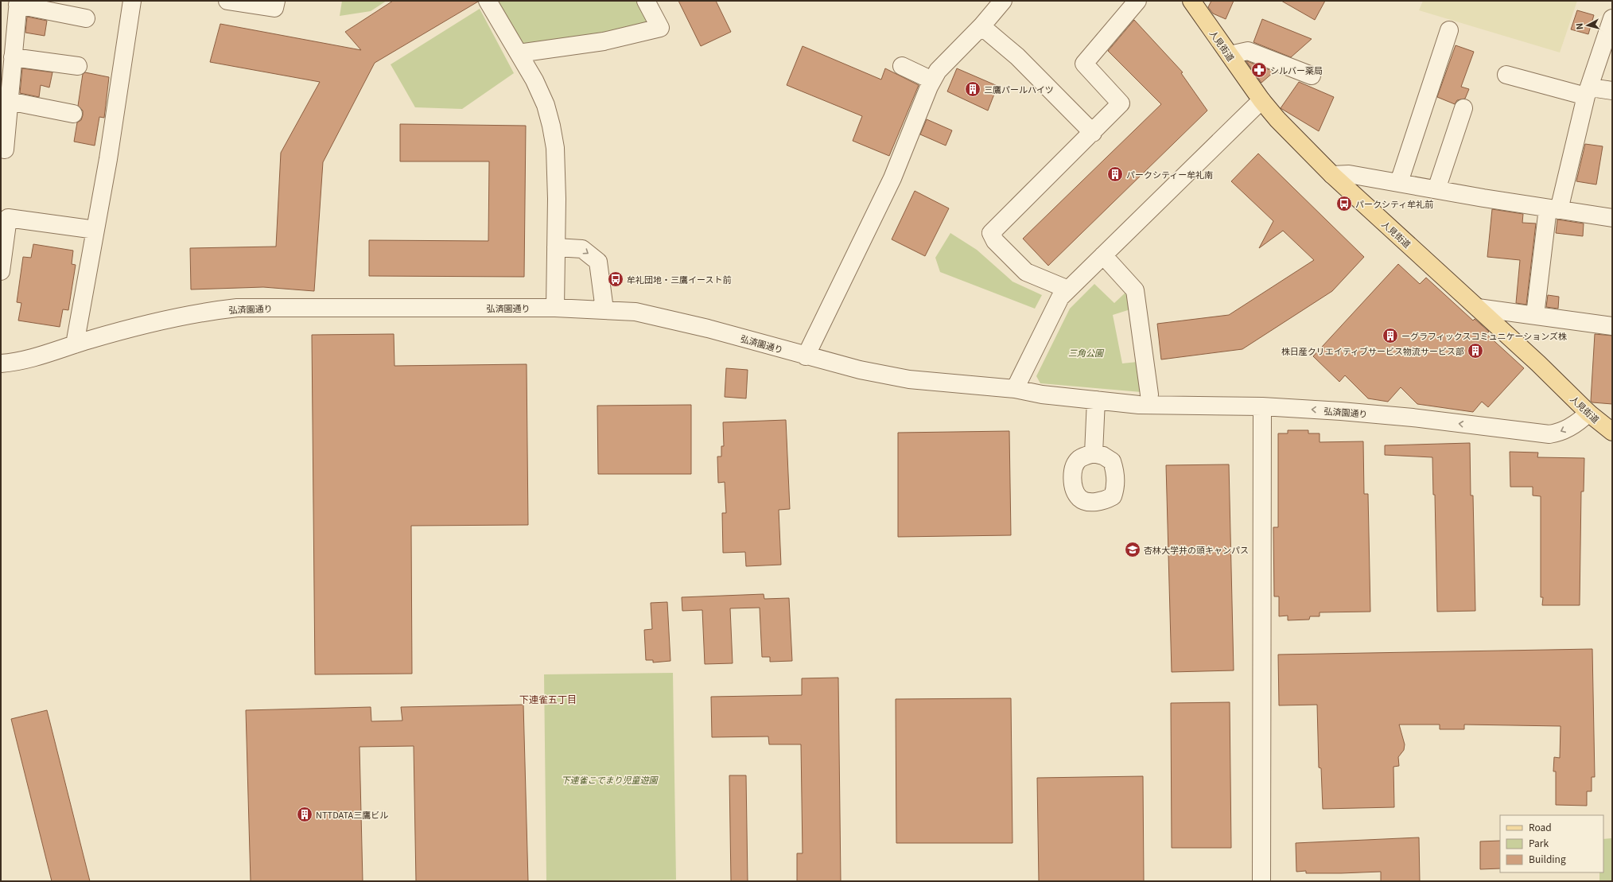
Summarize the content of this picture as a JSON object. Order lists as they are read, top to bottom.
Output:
{
  "streets": {
    "main road": ["人見街道"],
    "street": ["弘済園通り"]
  },
  "crossings": [
    ["人見街道", "弘済園通り"]
  ],
  "districts": ["下連雀五丁目"],
  "parks": ["三角公園", "下連雀こでまり児童遊園"],
  "places": {
    "pharmacy": ["シルバー薬局"],
    "building": [
      "三鷹パールハイツ",
      "パークシティー牟礼南",
      "ーグラフィックスコミュニケーションズ株",
      "株日産クリエイティブサービス物流サービス部",
      "NTTDATA三鷹ビル"
    ],
    "bus stop": ["パークシティ牟礼前", "牟礼団地・三鷹イースト前"],
    "school or university": ["杏林大学井の頭キャンパス"]
  },
  "legend": ["Road", "Park", "Building"],
  "north": "left"
}
